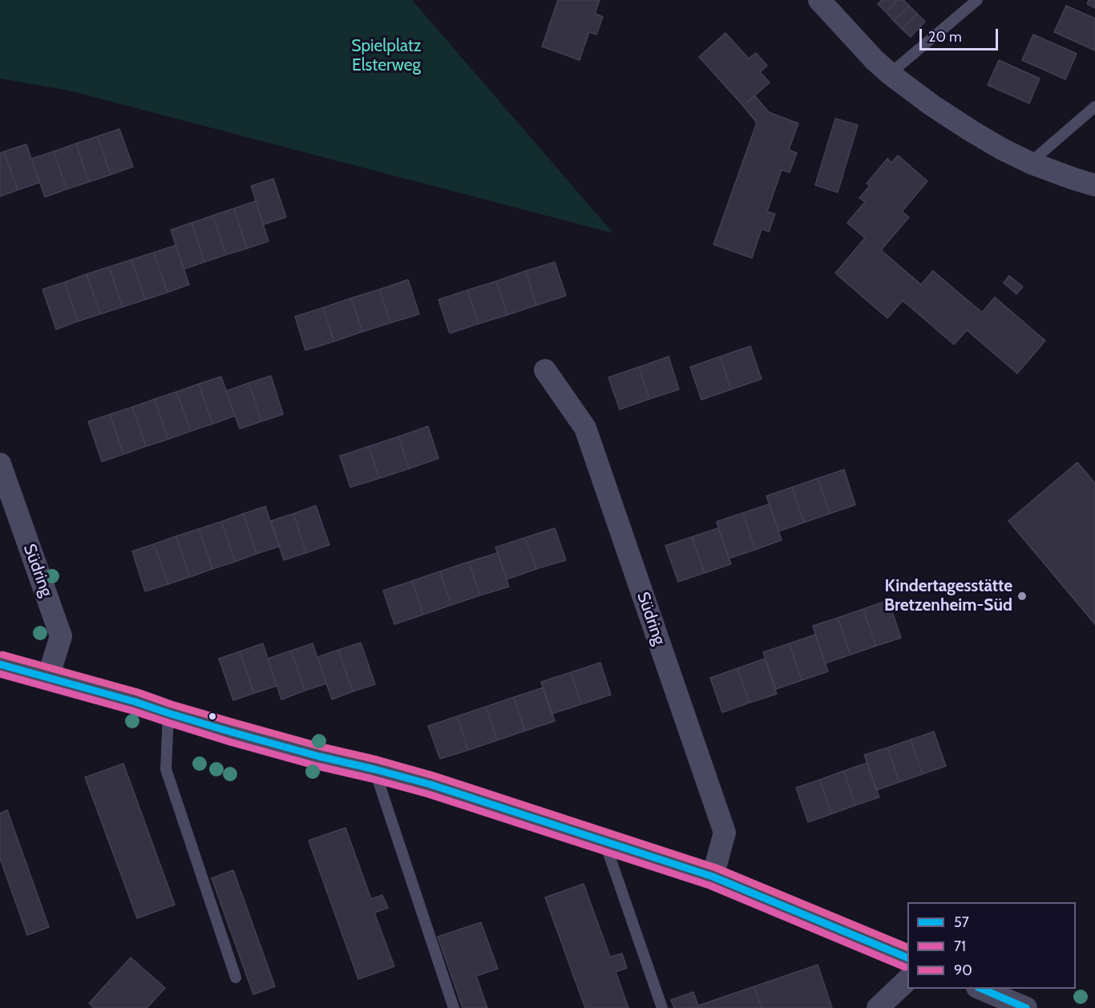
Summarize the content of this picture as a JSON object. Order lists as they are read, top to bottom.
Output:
{
  "streets": {
    "street": ["Südring"]
  },
  "parks": ["Spielplatz Elsterweg"],
  "places": ["Kindertagesstätte Bretzenheim-Süd"],
  "lines": ["transit line 90", "transit line 57", "transit line 71"],
  "legend": ["57", "71", "90"],
  "scale_bar": "20 m"
}
